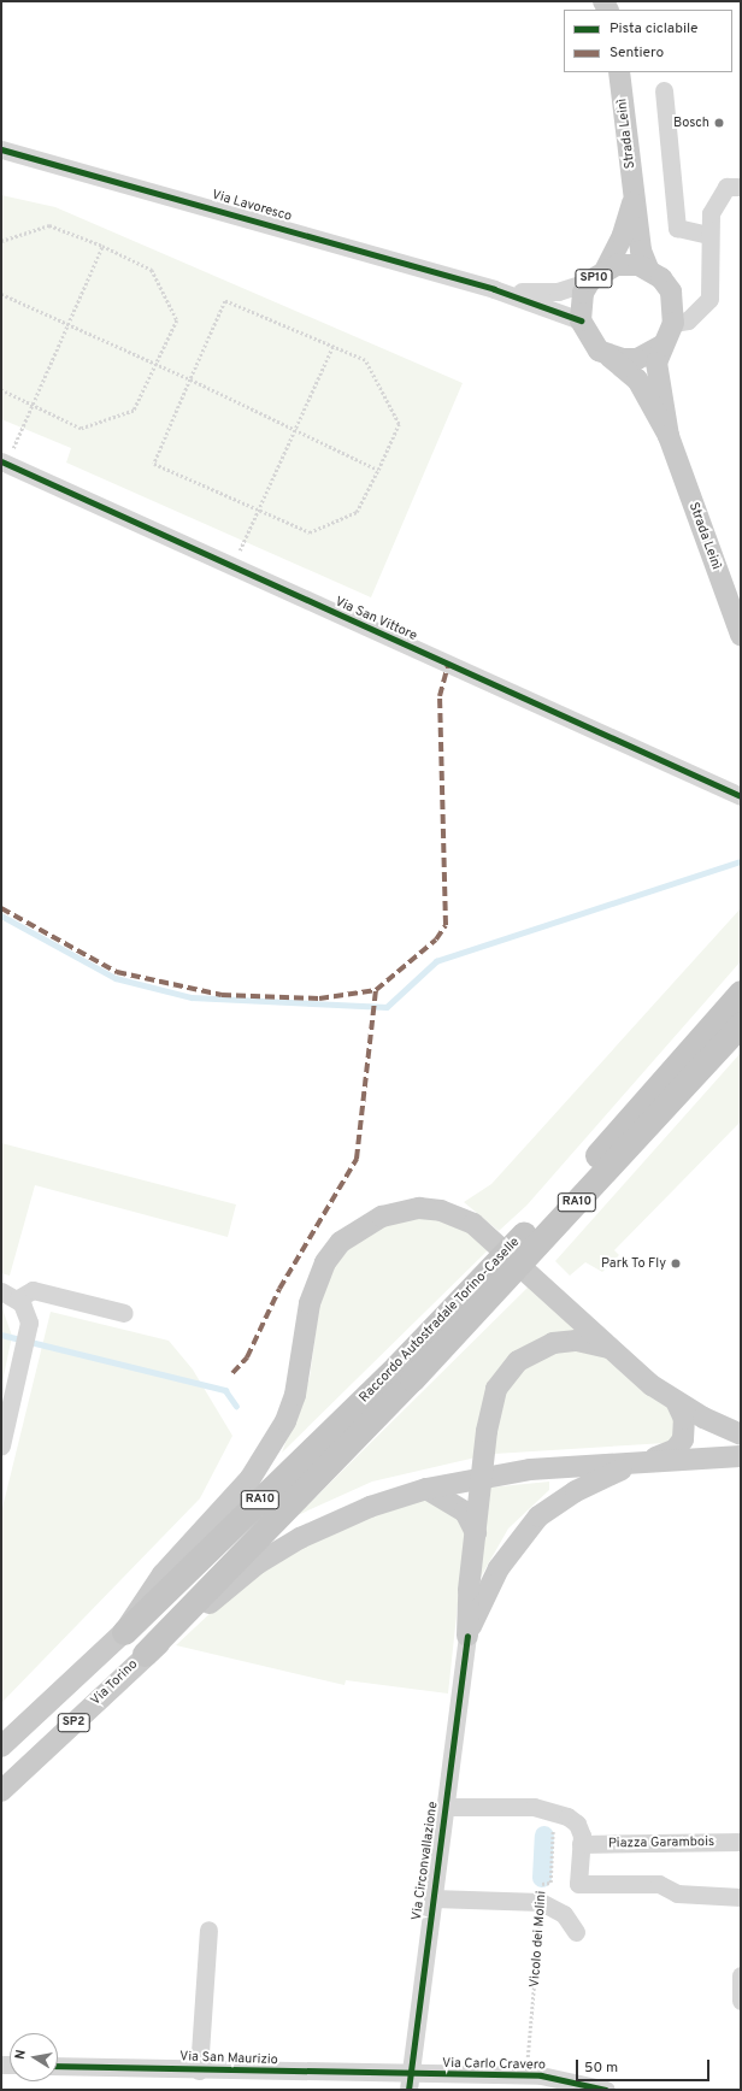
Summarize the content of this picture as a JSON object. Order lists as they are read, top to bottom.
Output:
{
  "streets": {
    "highway": ["RA10", "Raccordo Autostradale Torino-Caselle"],
    "main road": [
      "Strada Leinì",
      "SP10",
      "Via Torino",
      "SP2"
    ],
    "street": [
      "Via Lavoresco",
      "Via San Vittore",
      "Piazza Garambois",
      "Via Circonvallazione",
      "Via San Maurizio",
      "Via Carlo Cravero"
    ],
    "path": ["Vicolo dei Molini"]
  },
  "crossings": [
    ["Strada Leinì", "SP10"],
    ["Raccordo Autostradale Torino-Caselle", "Via Torino"],
    ["Raccordo Autostradale Torino-Caselle", "SP2"],
    ["Via Torino", "SP2"],
    ["Via Circonvallazione", "Vicolo dei Molini"],
    ["Via Circonvallazione", "Via San Maurizio"],
    ["Via Circonvallazione", "Via Carlo Cravero"],
    ["Vicolo dei Molini", "Via Carlo Cravero"],
    ["Via San Maurizio", "Via Carlo Cravero"]
  ],
  "places": ["Bosch", "Park To Fly"],
  "legend": ["Pista ciclabile", "Sentiero"],
  "scale_bar": "50 m",
  "north": "left"
}
